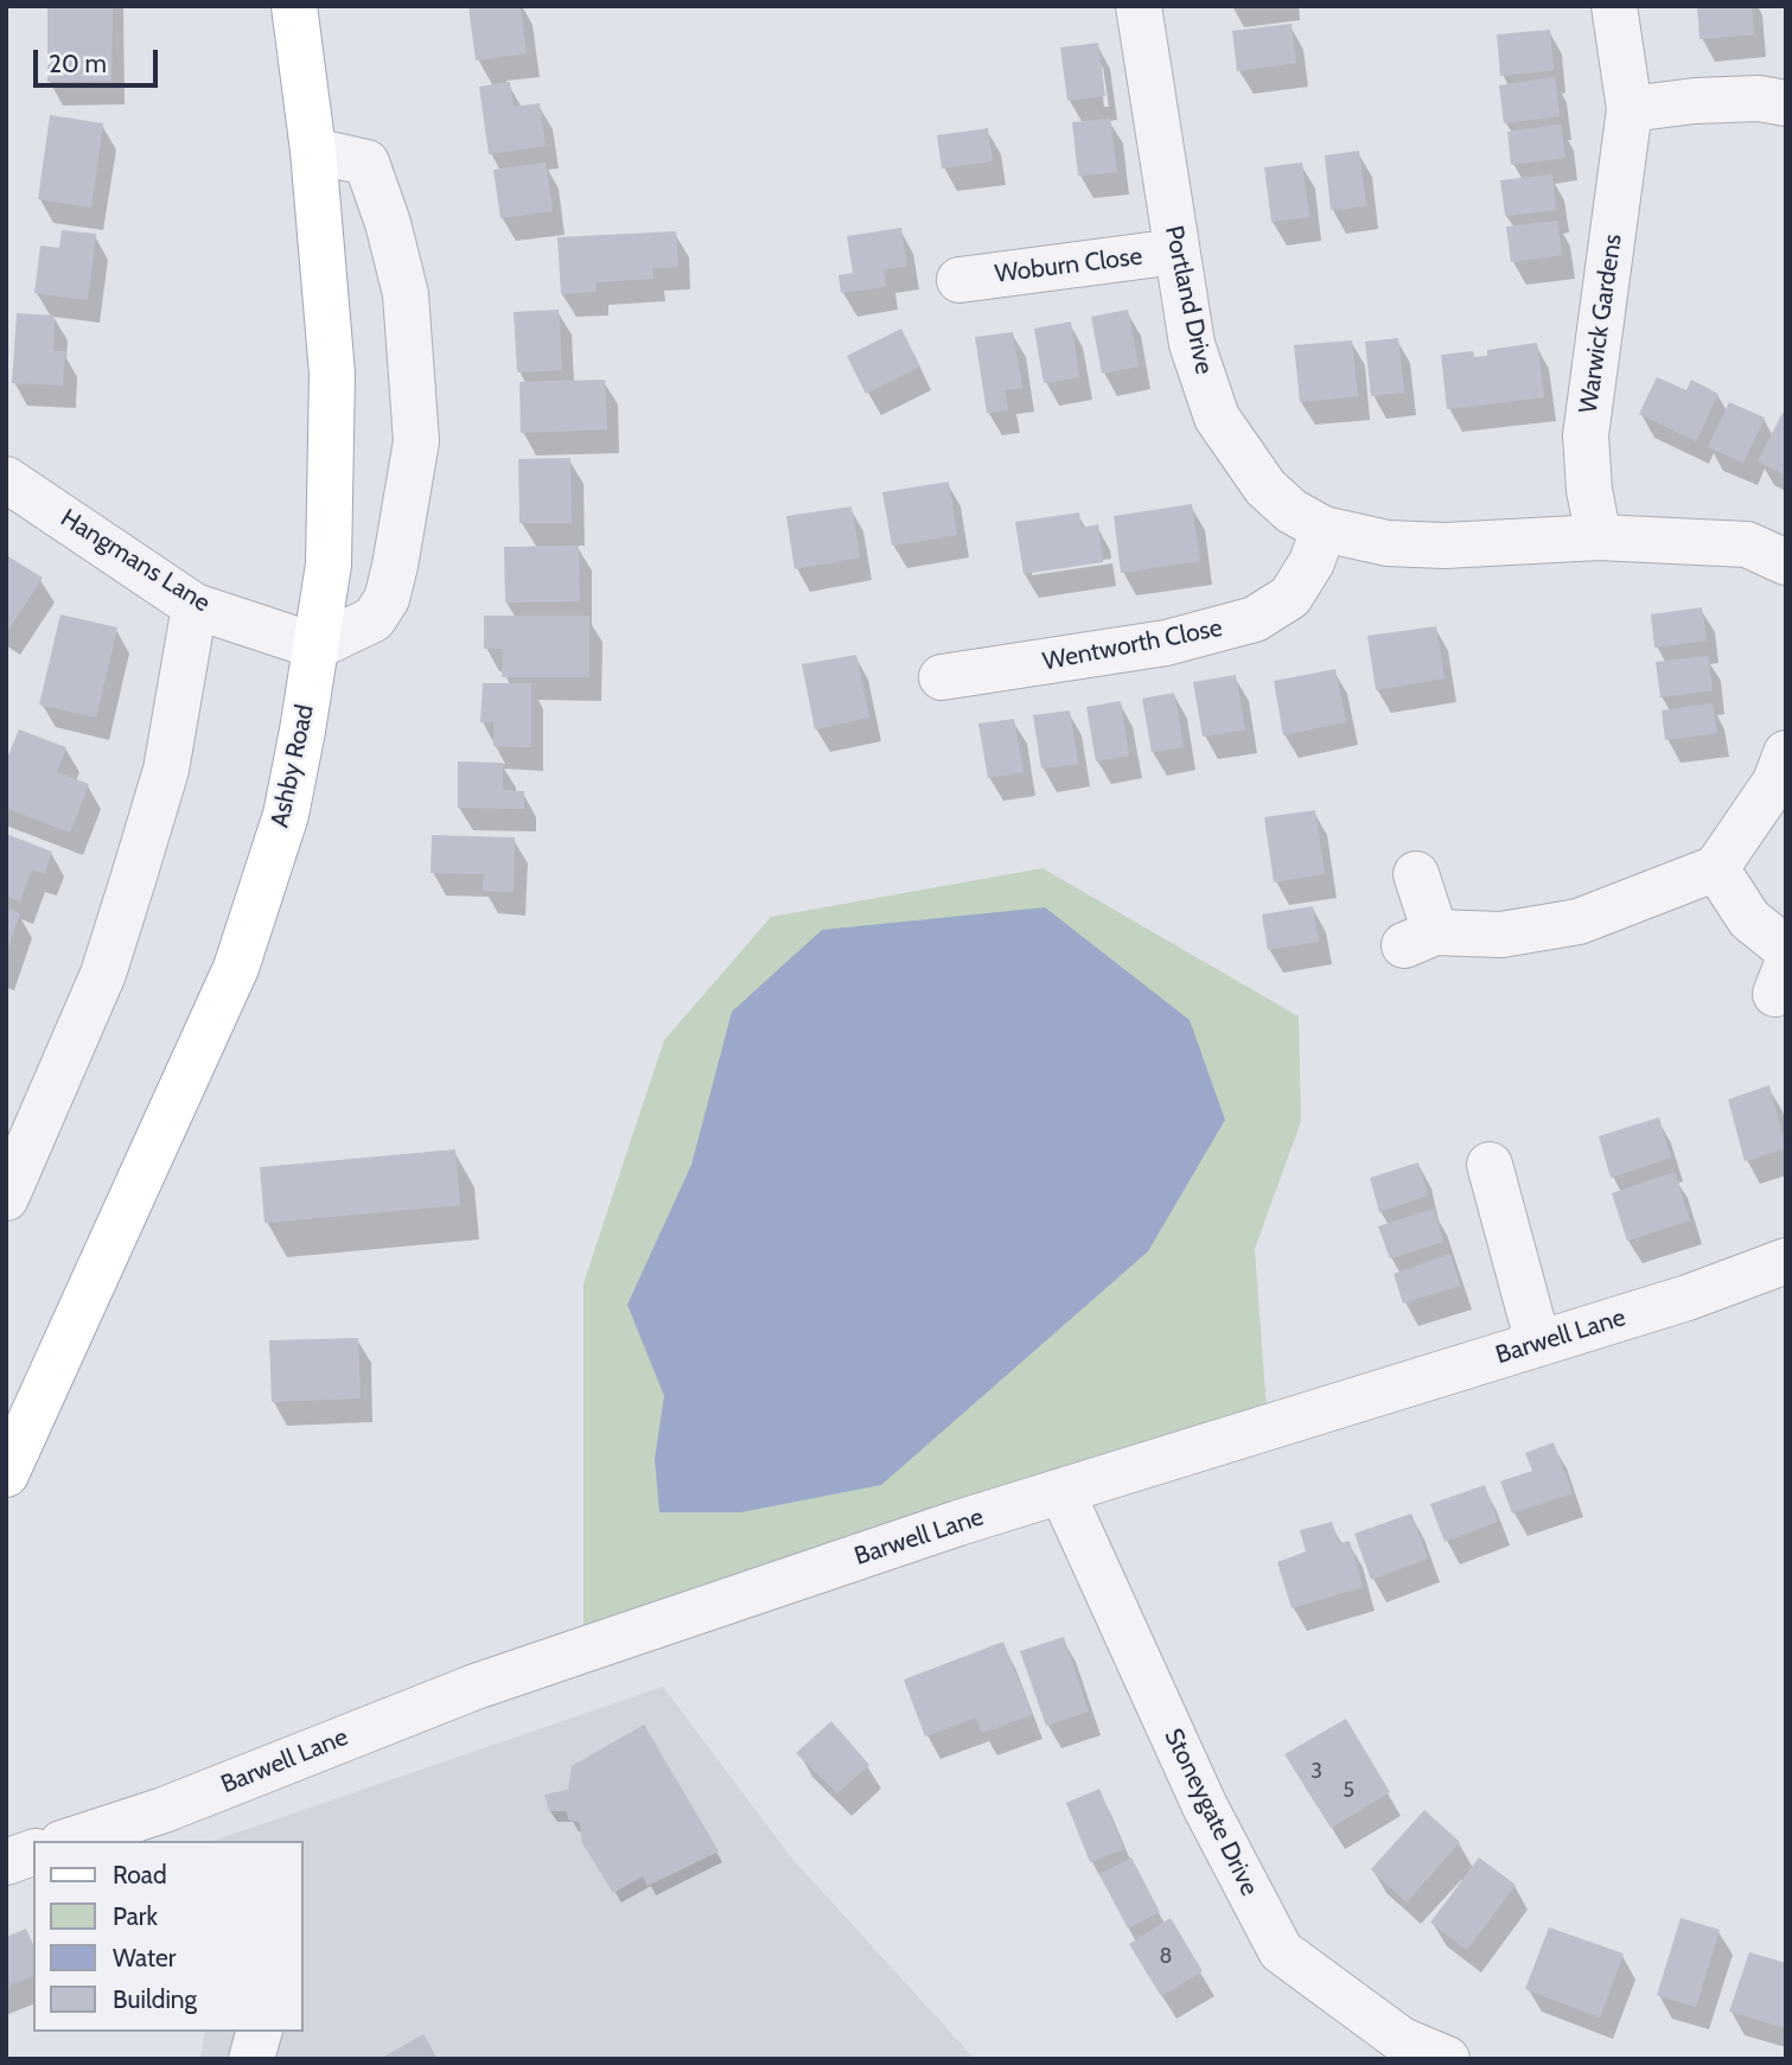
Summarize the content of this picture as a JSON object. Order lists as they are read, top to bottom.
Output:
{
  "streets": {
    "main road": ["Ashby Road"],
    "street": [
      "Woburn Close",
      "Portland Drive",
      "Warwick Gardens",
      "Hangmans Lane",
      "Wentworth Close",
      "Barwell Lane",
      "Stoneygate Drive"
    ]
  },
  "crossings": [
    ["Woburn Close", "Portland Drive"],
    ["Portland Drive", "Warwick Gardens"],
    ["Portland Drive", "Wentworth Close"],
    ["Hangmans Lane", "Ashby Road"],
    ["Barwell Lane", "Stoneygate Drive"]
  ],
  "house_numbers": ["3", "5", "8"],
  "legend": [
    "Road",
    "Park",
    "Water",
    "Building"
  ],
  "scale_bar": "20 m"
}
